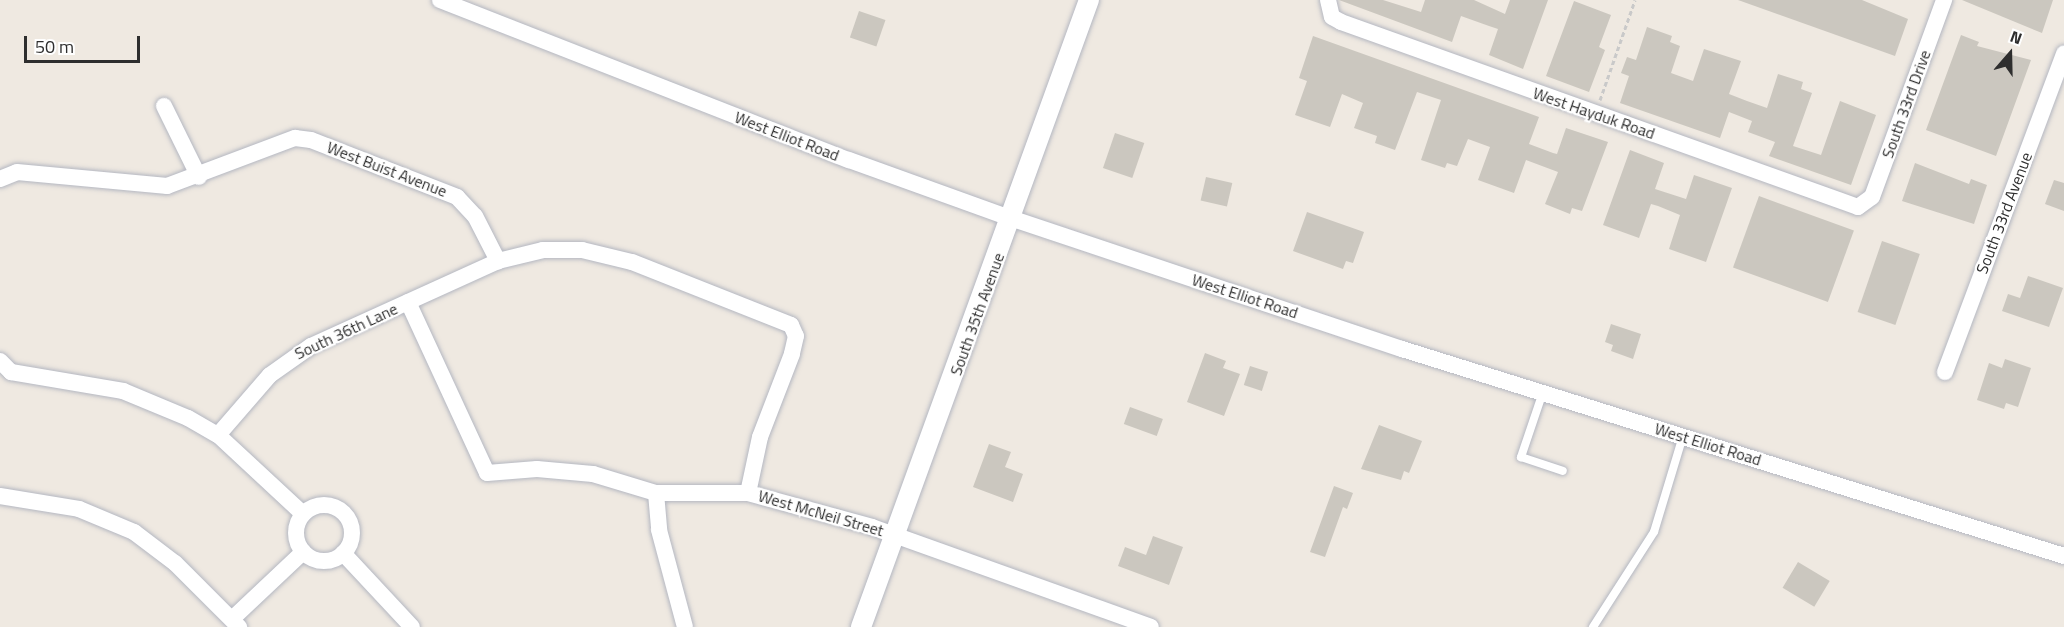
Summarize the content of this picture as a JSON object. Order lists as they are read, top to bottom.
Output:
{
  "streets": {
    "street": [
      "South 33rd Drive",
      "West Hayduk Road",
      "West Elliot Road",
      "West Buist Avenue",
      "South 33rd Avenue",
      "South 35th Avenue",
      "South 36th Lane",
      "West McNeil Street"
    ]
  },
  "crossings": [
    ["South 33rd Drive", "West Hayduk Road"],
    ["West Elliot Road", "South 35th Avenue"],
    ["West Buist Avenue", "South 36th Lane"],
    ["South 35th Avenue", "West McNeil Street"],
    ["South 36th Lane", "West McNeil Street"]
  ],
  "scale_bar": "50 m",
  "north": "top"
}
